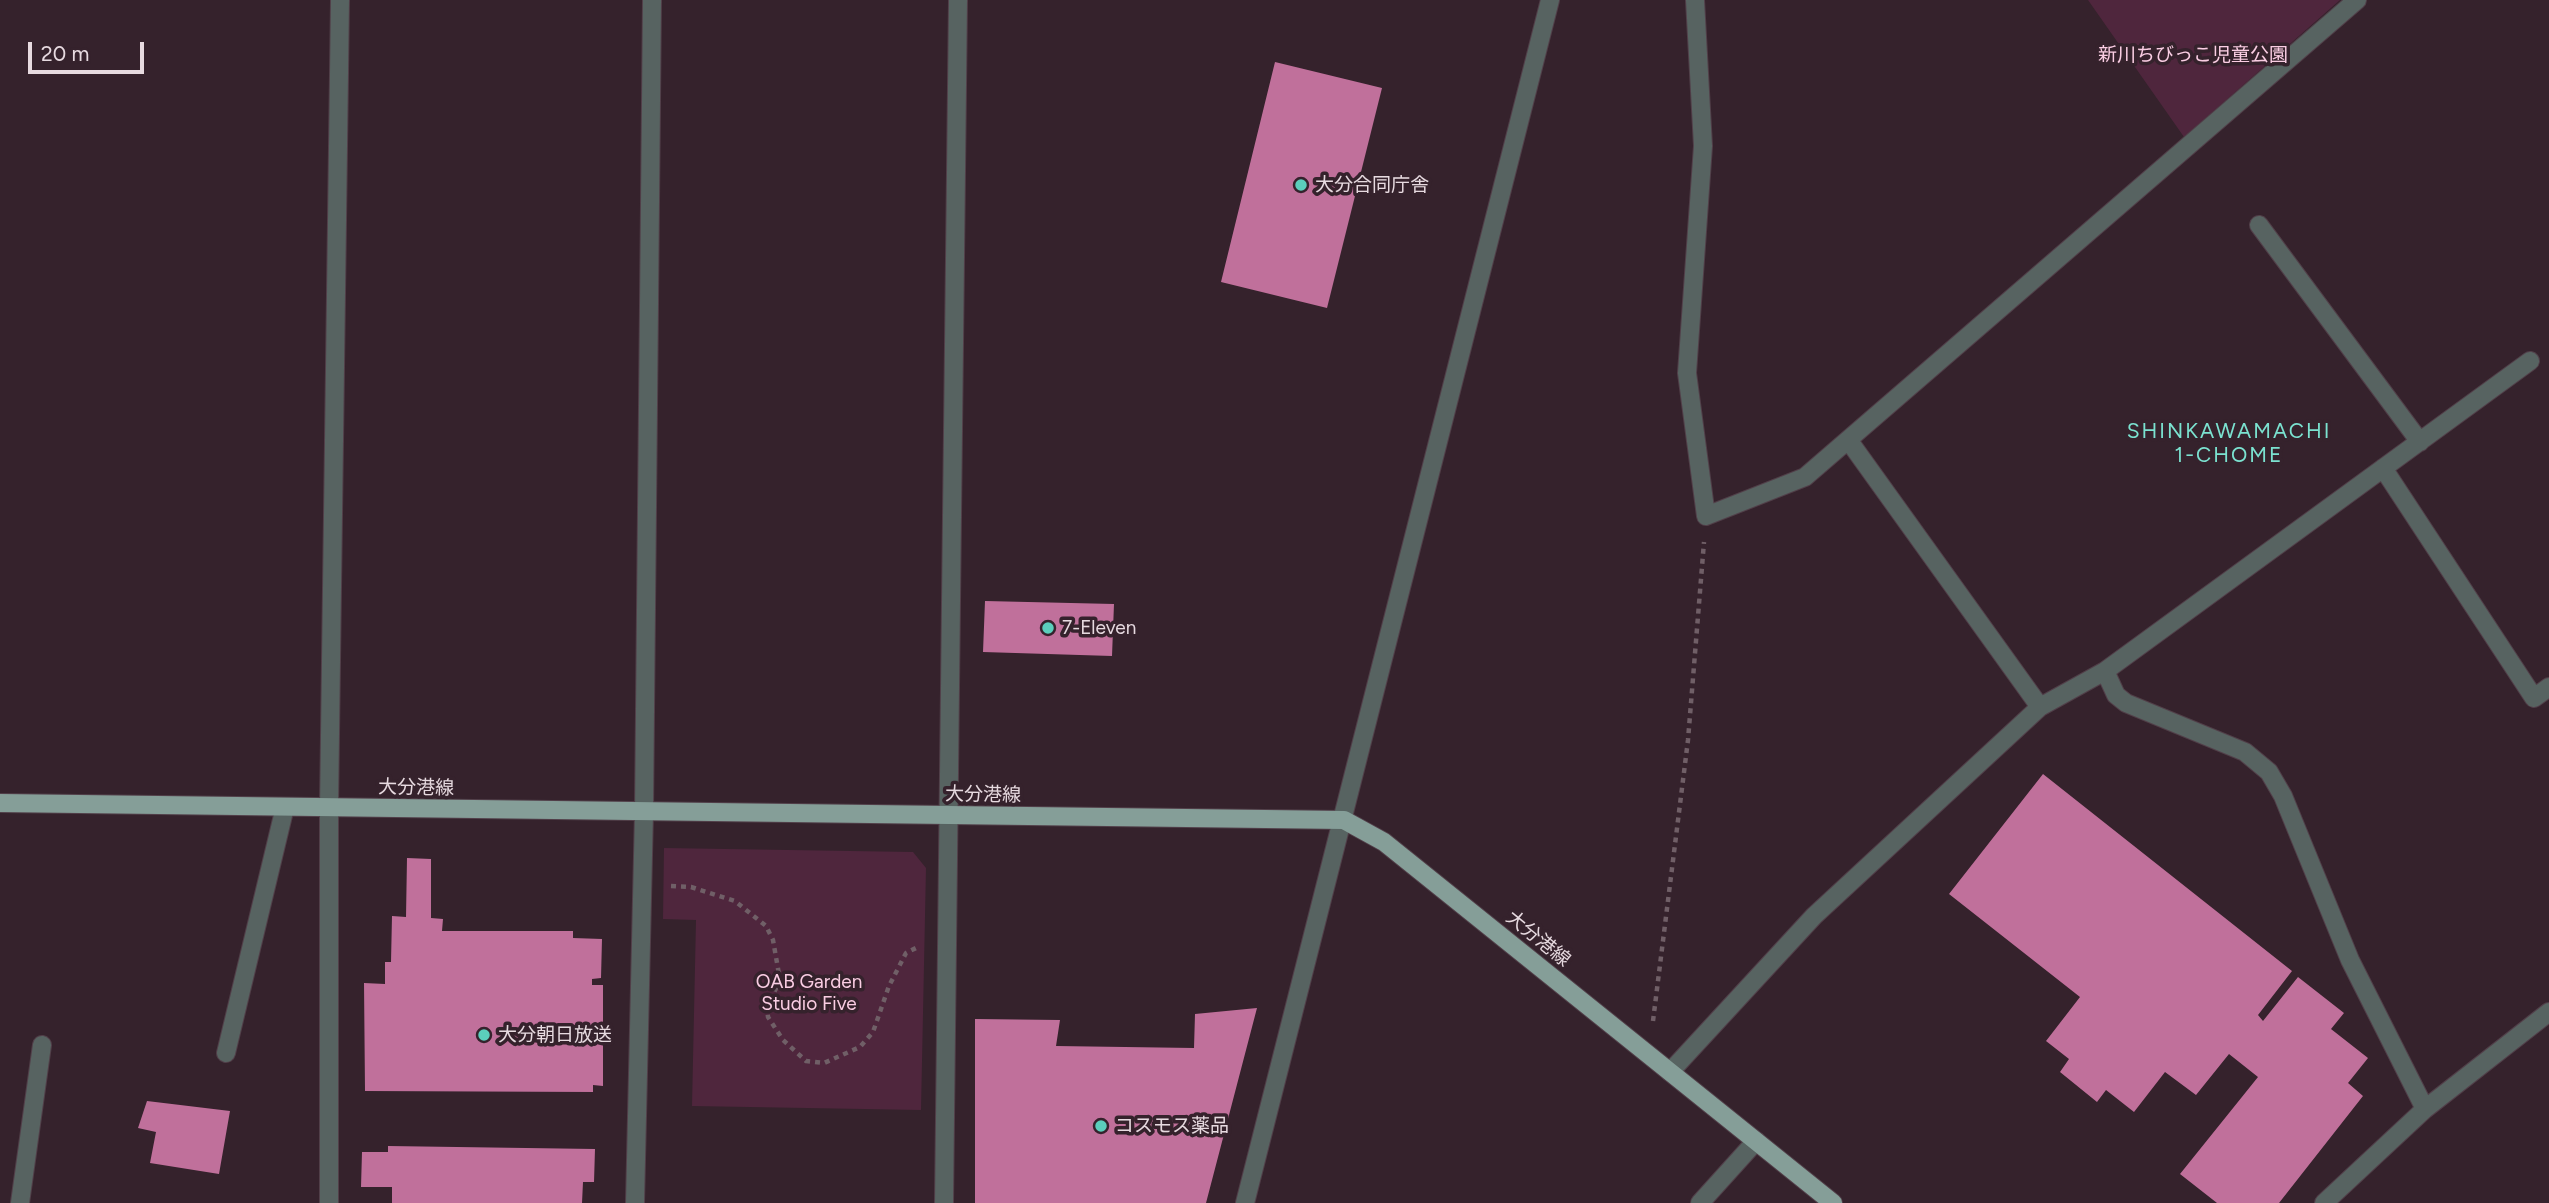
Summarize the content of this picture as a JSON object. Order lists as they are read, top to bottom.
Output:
{
  "streets": {
    "main road": ["大分港線"]
  },
  "districts": ["SHINKAWAMACHI 1-CHOME"],
  "parks": ["新川ちびっこ児童公園", "OAB Garden Studio Five"],
  "places": [
    "大分合同庁舎",
    "7-Eleven",
    "大分朝日放送",
    "コスモス薬品"
  ],
  "scale_bar": "20 m"
}
